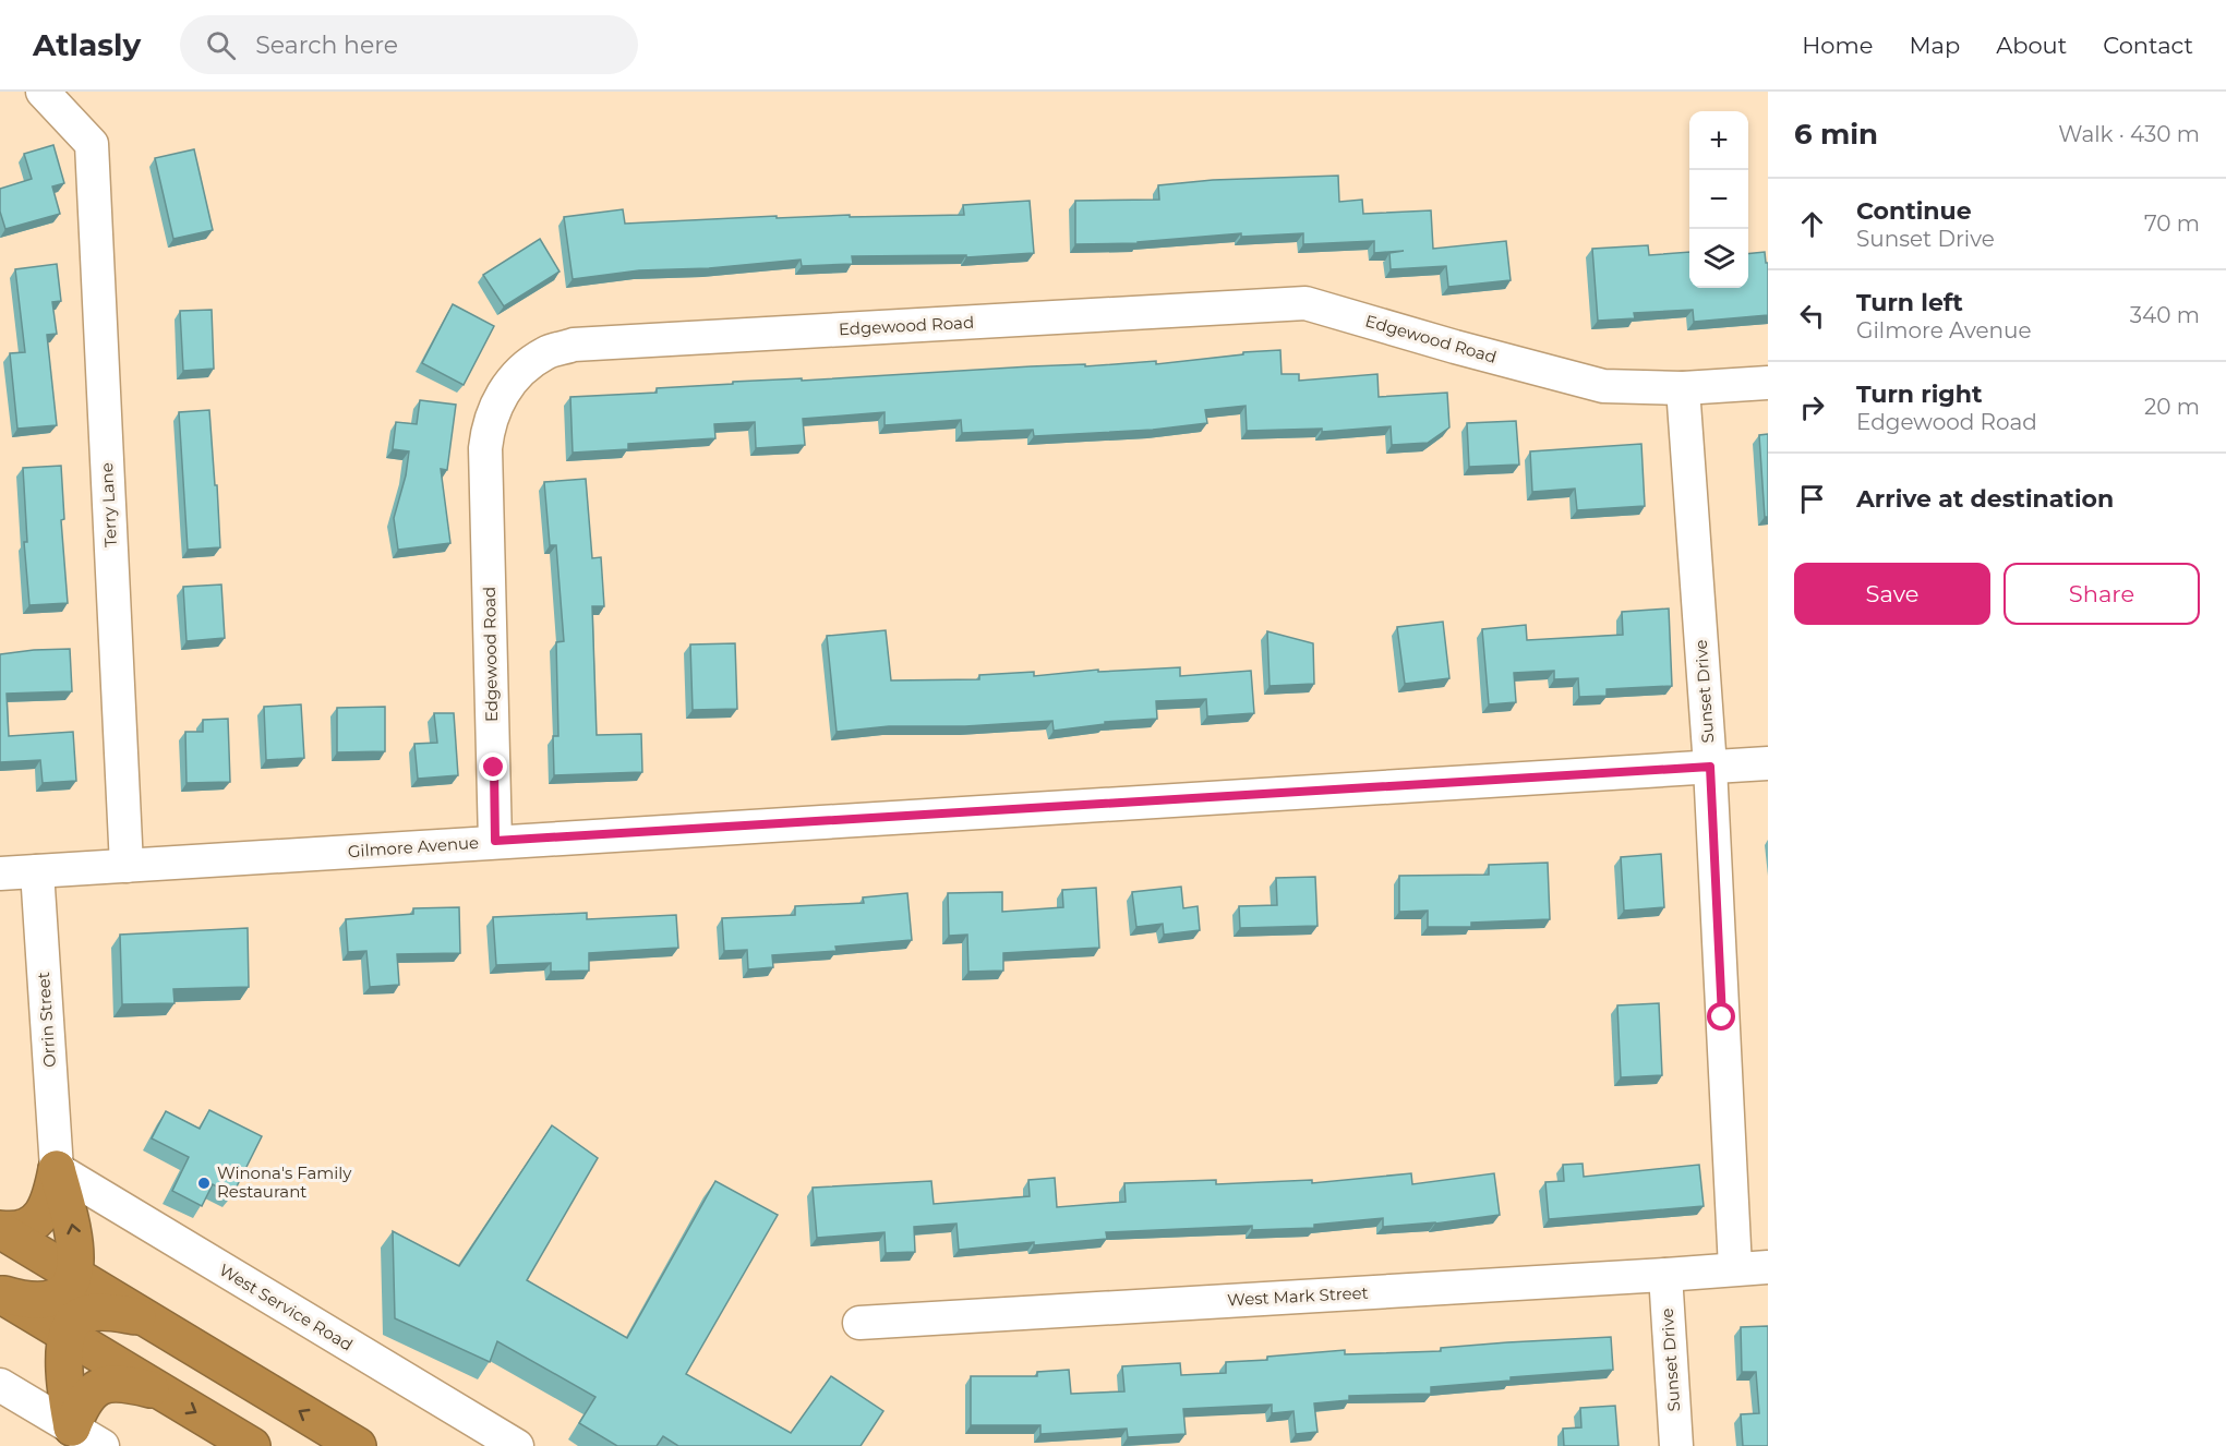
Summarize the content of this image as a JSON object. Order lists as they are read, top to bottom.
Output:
{
  "streets": {
    "street": [
      "Edgewood Road",
      "Terry Lane",
      "Sunset Drive",
      "Gilmore Avenue",
      "Orrin Street",
      "West Mark Street",
      "West Service Road"
    ]
  },
  "crossings": [
    ["Edgewood Road", "Sunset Drive"],
    ["Edgewood Road", "Gilmore Avenue"],
    ["Terry Lane", "Gilmore Avenue"],
    ["Sunset Drive", "Gilmore Avenue"],
    ["Sunset Drive", "West Mark Street"],
    ["Gilmore Avenue", "Orrin Street"],
    ["Orrin Street", "West Service Road"]
  ],
  "places": ["Winona's Family Restaurant"],
  "page": {
    "header": "Atlasly",
    "search": "Search here",
    "nav": [
      "Home",
      "Map",
      "About",
      "Contact"
    ],
    "heading": ["6 min", "Walk · 430 m"],
    "map_buttons": ["+", "−"],
    "list": [
      ["Continue", "Sunset Drive", "70 m"],
      ["Turn left", "Gilmore Avenue", "340 m"],
      ["Turn right", "Edgewood Road", "20 m"],
      "Arrive at destination"
    ],
    "buttons": ["Save", "Share"]
  }
}
